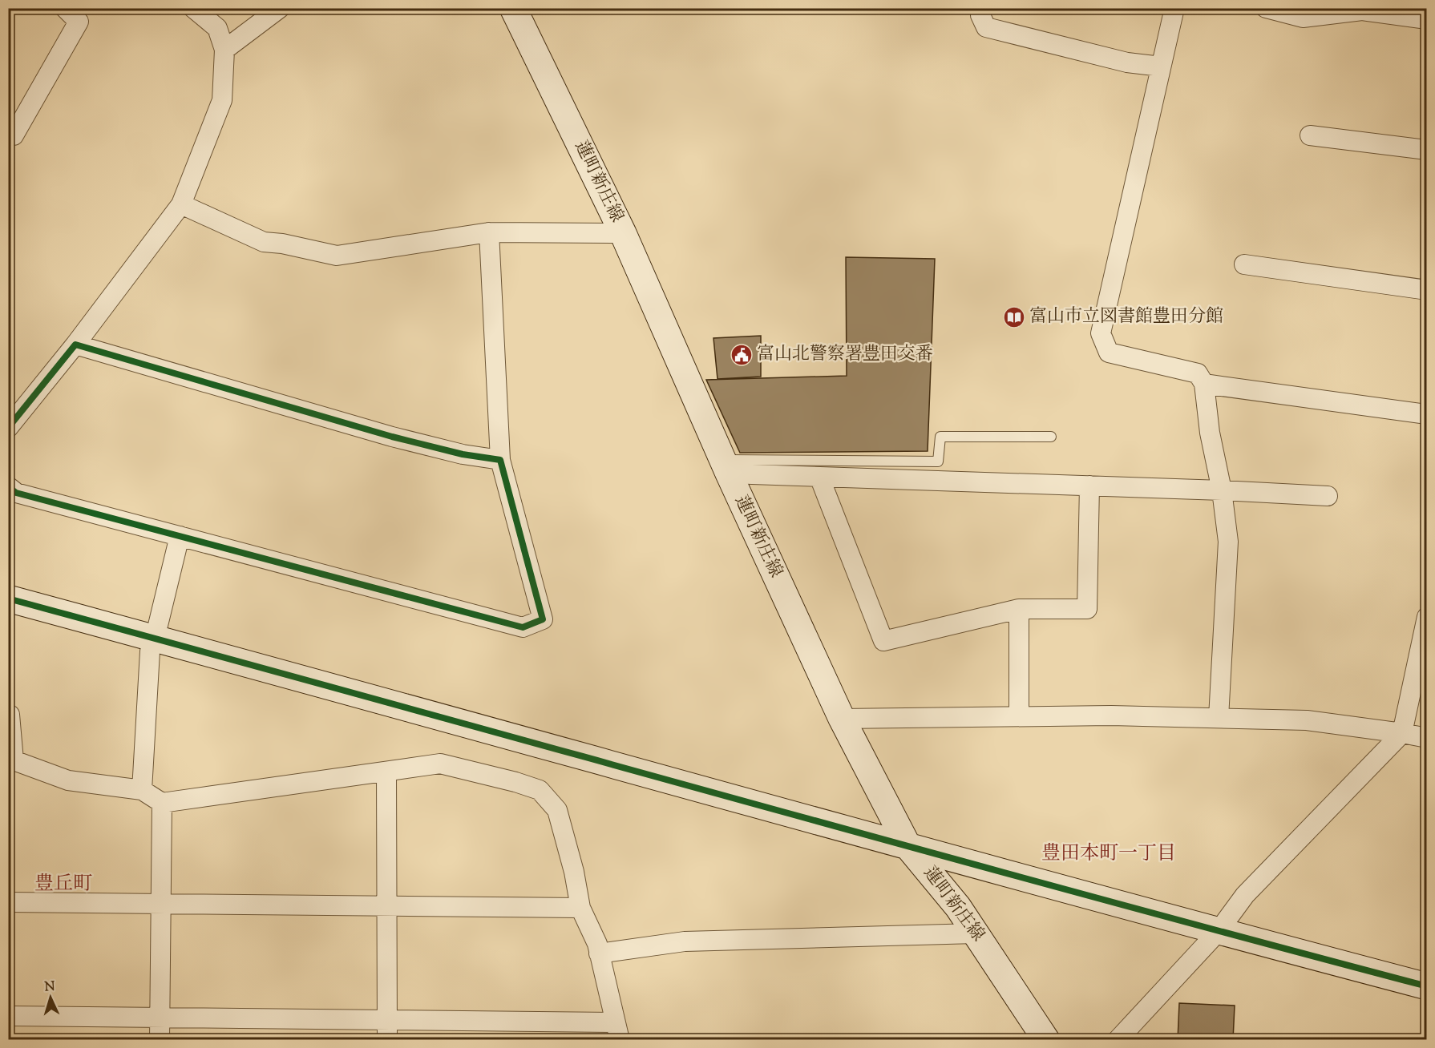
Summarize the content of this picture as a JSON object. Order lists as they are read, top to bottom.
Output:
{
  "streets": {
    "street": ["蓮町新庄線"]
  },
  "districts": ["豊田本町一丁目", "豊丘町"],
  "places": {
    "library": ["富山市立図書館豊田分館"],
    "public building": ["富山北警察署豊田交番"]
  },
  "north": "top"
}
